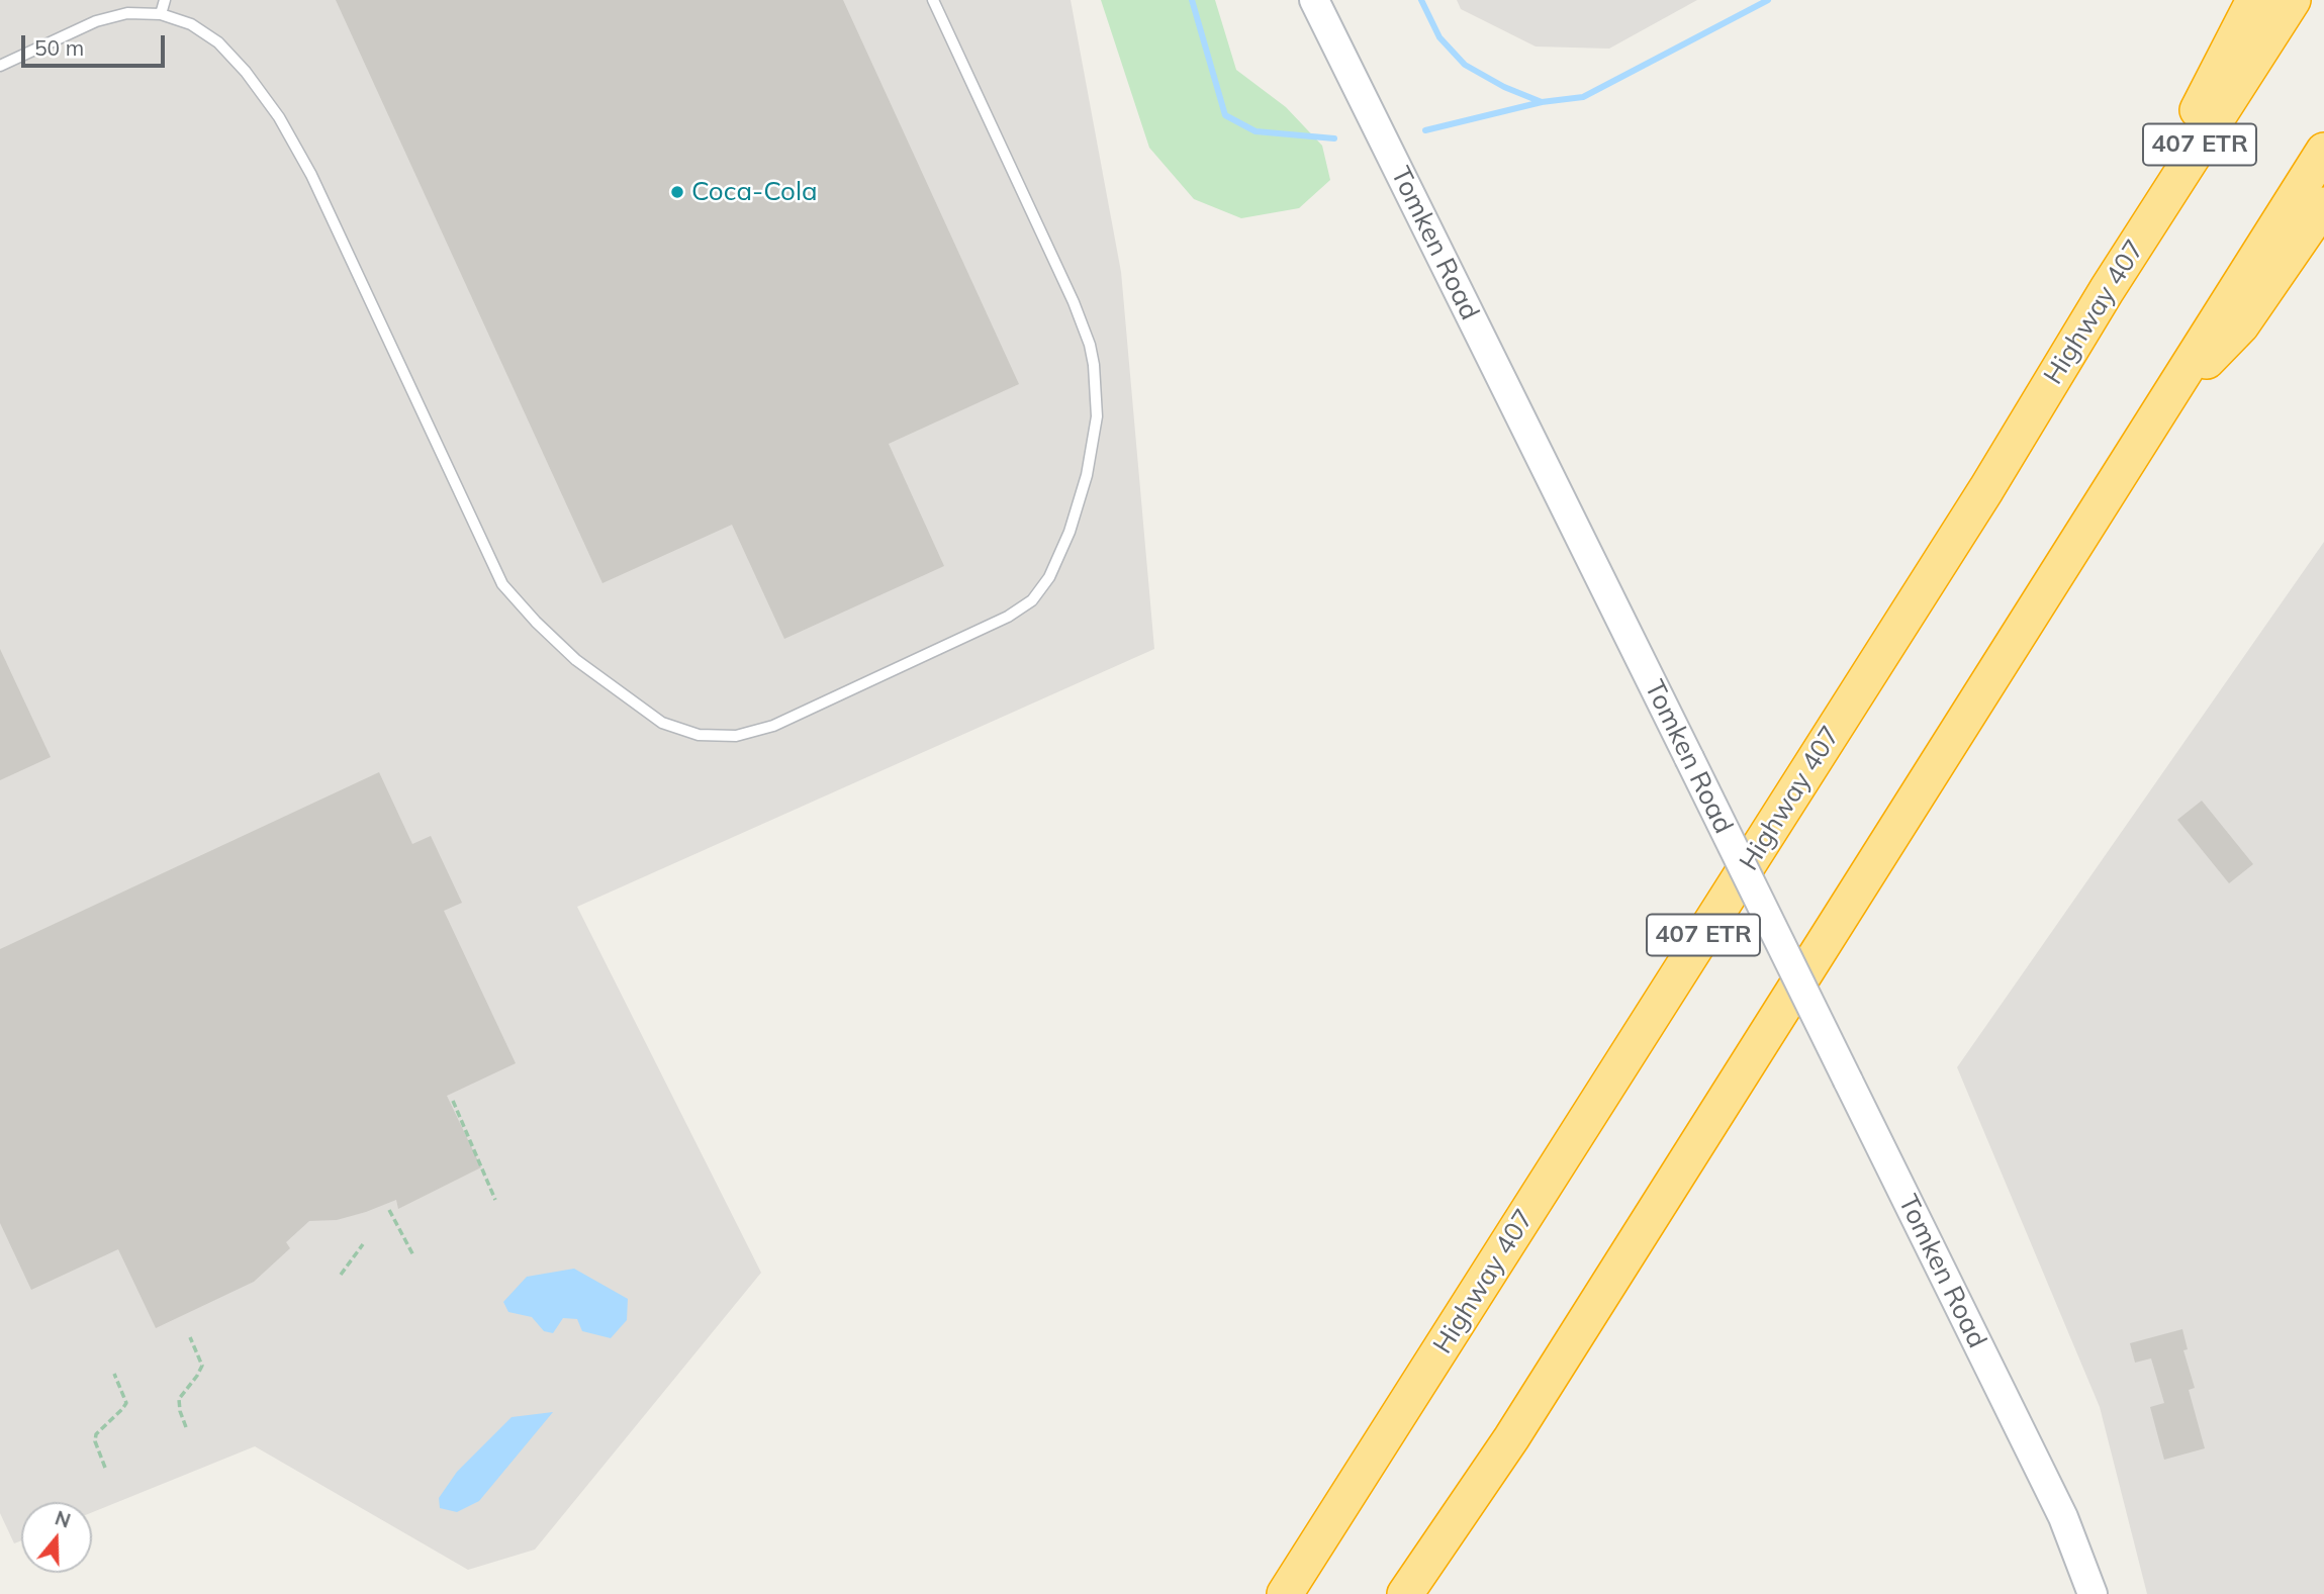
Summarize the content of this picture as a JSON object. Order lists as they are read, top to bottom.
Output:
{
  "streets": {
    "highway": ["407 ETR", "Highway 407"],
    "main road": ["Tomken Road"]
  },
  "places": ["Coca-Cola"],
  "scale_bar": "50 m",
  "north": "top"
}
